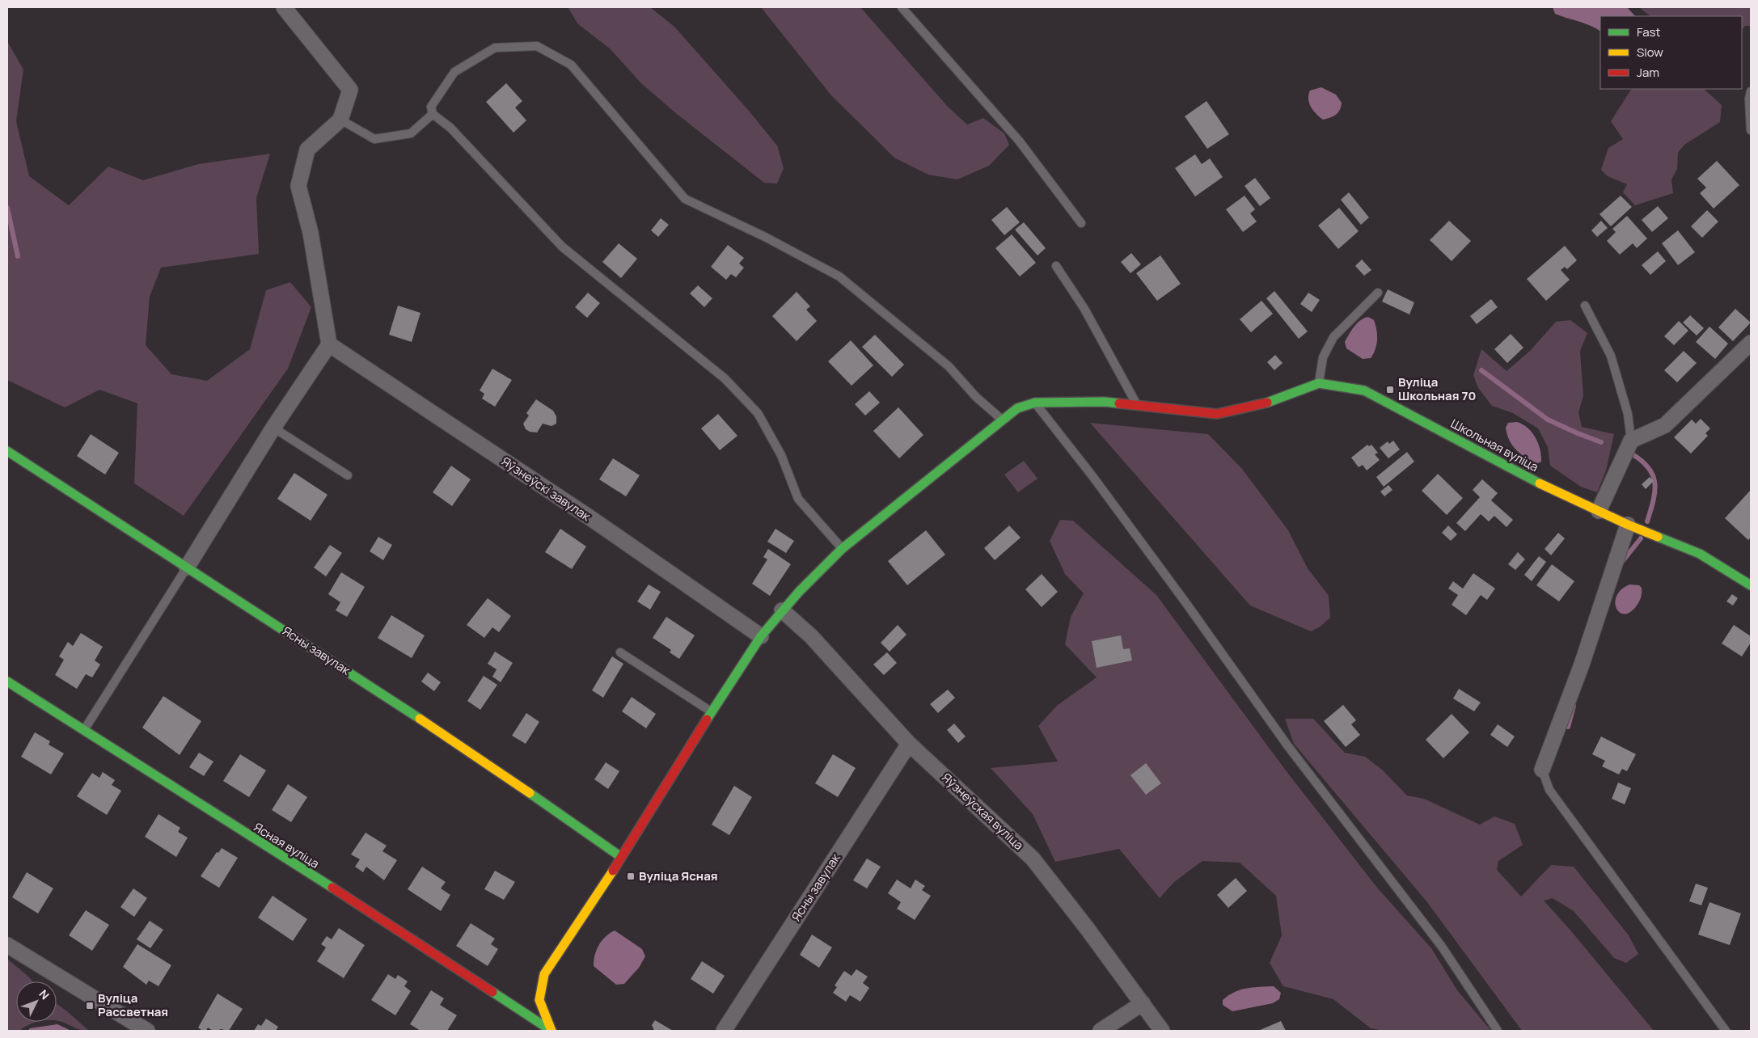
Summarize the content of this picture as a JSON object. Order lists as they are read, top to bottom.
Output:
{
  "streets": {
    "street": [
      "Школьная вуліца",
      "Яўзнеўскі завулак",
      "Ясны завулак",
      "Яўзнеўская вуліца",
      "Ясная вуліца"
    ]
  },
  "crossings": [
    ["Школьная вуліца", "Яўзнеўскі завулак"],
    ["Школьная вуліца", "Ясны завулак"],
    ["Школьная вуліца", "Яўзнеўская вуліца"],
    ["Школьная вуліца", "Ясная вуліца"],
    ["Ясны завулак", "Яўзнеўская вуліца"]
  ],
  "places": {
    "transit": ["Вуліца Школьная 70", "Вуліца Ясная", "Вуліца Рассветная"]
  },
  "legend": ["Fast", "Slow", "Jam"],
  "north": "top right"
}
